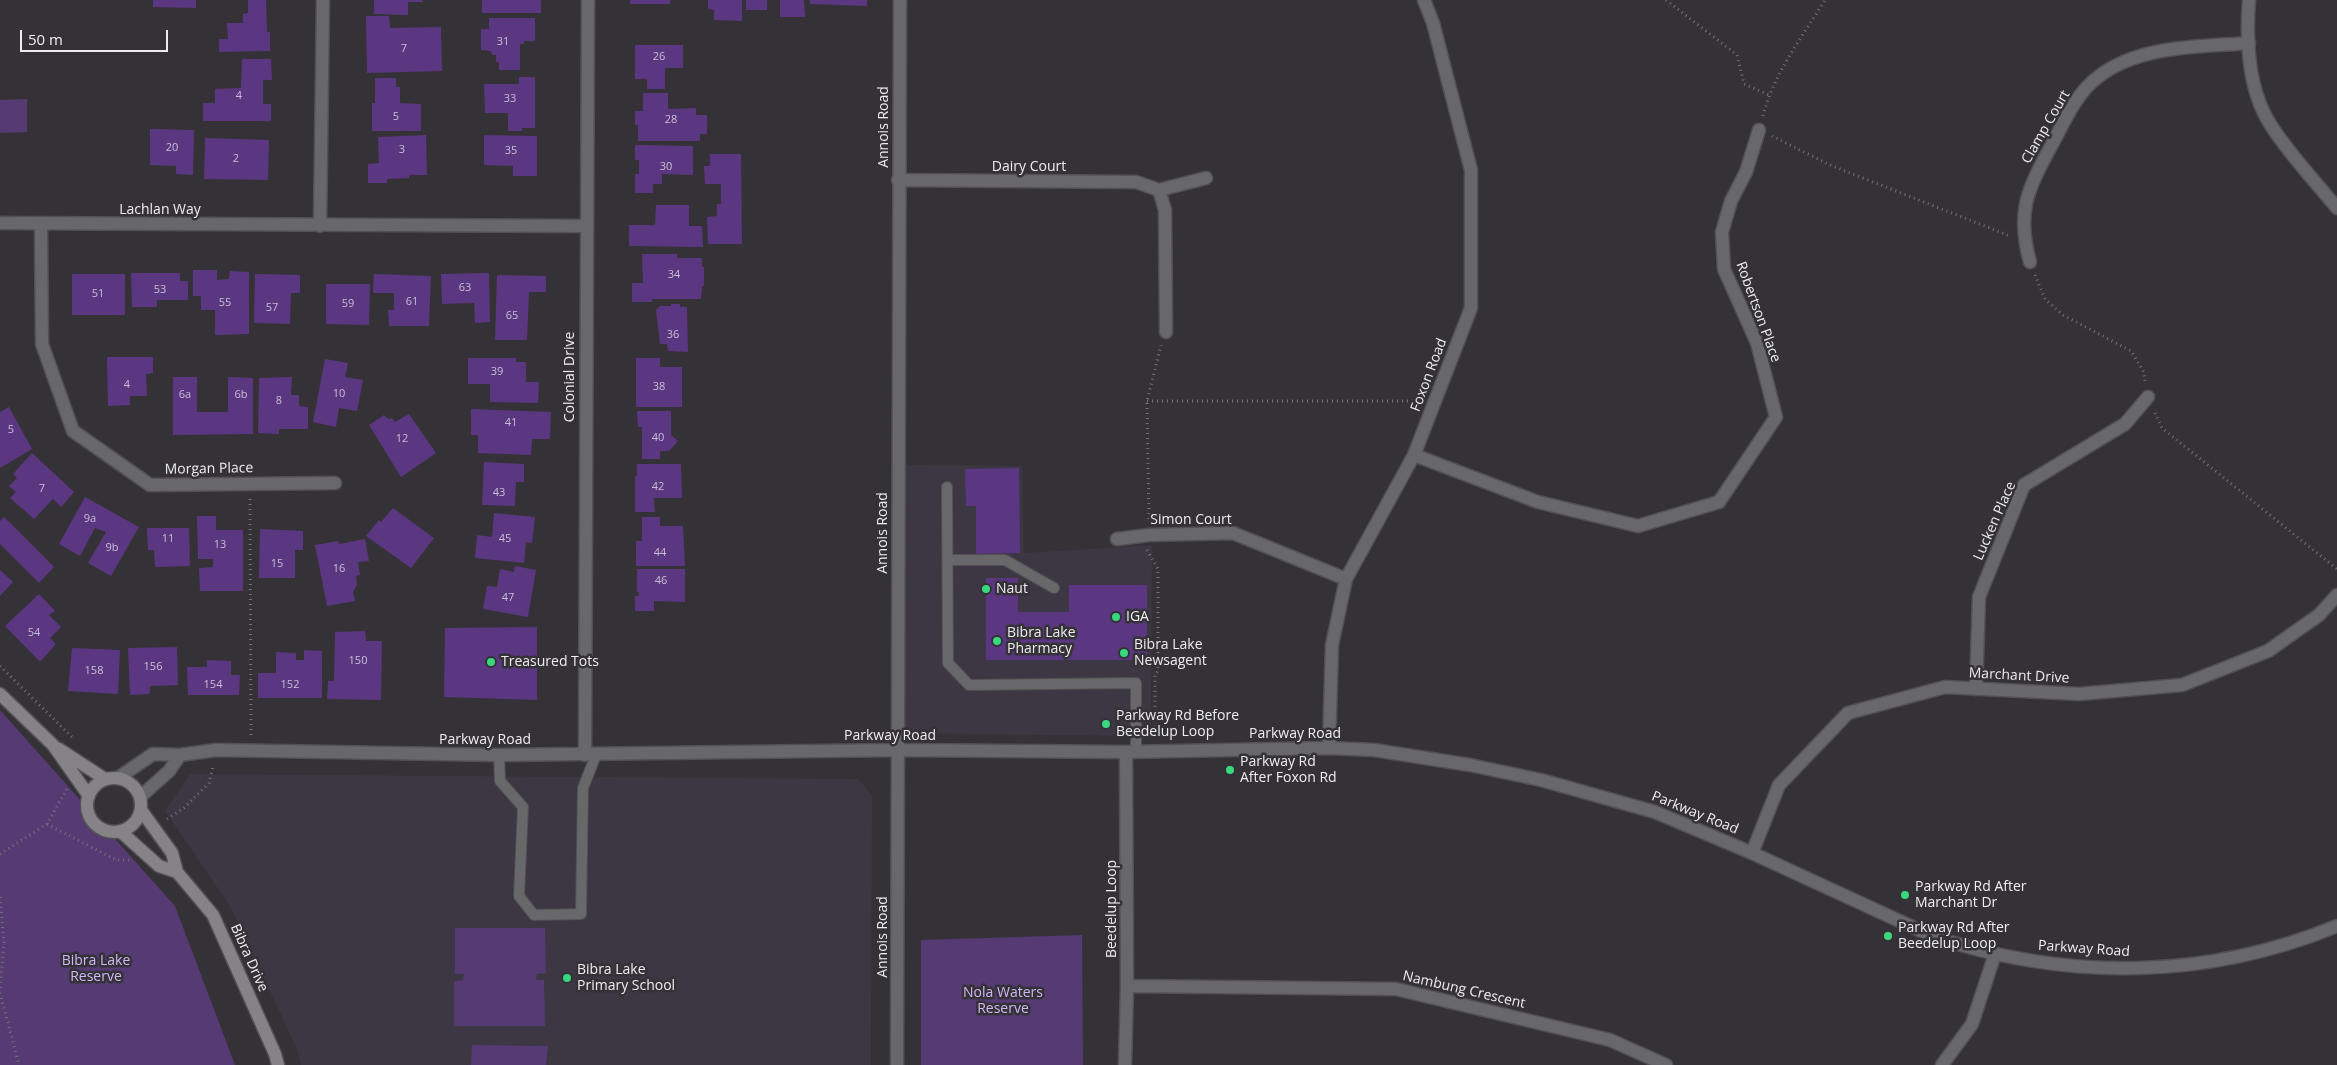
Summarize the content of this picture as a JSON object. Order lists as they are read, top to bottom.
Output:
{
  "streets": {
    "street": [
      "Annois Road",
      "Clamp Court",
      "Dairy Court",
      "Lachlan Way",
      "Robertson Place",
      "Foxon Road",
      "Colonial Drive",
      "Morgan Place",
      "Simon Court",
      "Lucken Place",
      "Marchant Drive",
      "Parkway Road",
      "Beedelup Loop",
      "Bibra Drive",
      "Nambung Crescent"
    ]
  },
  "crossings": [
    ["Annois Road", "Dairy Court"],
    ["Annois Road", "Parkway Road"],
    ["Lachlan Way", "Colonial Drive"],
    ["Lachlan Way", "Morgan Place"],
    ["Robertson Place", "Foxon Road"],
    ["Foxon Road", "Simon Court"],
    ["Foxon Road", "Parkway Road"],
    ["Colonial Drive", "Parkway Road"],
    ["Lucken Place", "Marchant Drive"],
    ["Marchant Drive", "Parkway Road"],
    ["Parkway Road", "Beedelup Loop"],
    ["Parkway Road", "Bibra Drive"],
    ["Beedelup Loop", "Nambung Crescent"]
  ],
  "parks": ["Bibra Lake Reserve", "Nola Waters Reserve"],
  "places": [
    "Naut",
    "IGA",
    "Bibra Lake Pharmacy",
    "Bibra Lake Newsagent",
    "Treasured Tots",
    "Parkway Rd Before Beedelup Loop",
    "Parkway Rd After Foxon Rd",
    "Parkway Rd After Marchant Dr",
    "Parkway Rd After Beedelup Loop",
    "Bibra Lake Primary School"
  ],
  "house_numbers": [
    "31",
    "7",
    "26",
    "4",
    "33",
    "5",
    "28",
    "20",
    "3",
    "35",
    "2",
    "30",
    "34",
    "63",
    "53",
    "51",
    "61",
    "55",
    "59",
    "57",
    "65",
    "36",
    "39",
    "4",
    "38",
    "10",
    "6a",
    "6b",
    "8",
    "41",
    "5",
    "40",
    "12",
    "42",
    "7",
    "43",
    "9a",
    "11",
    "45",
    "13",
    "9b",
    "44",
    "15",
    "16",
    "46",
    "47",
    "54",
    "150",
    "156",
    "158",
    "154",
    "152"
  ],
  "scale_bar": "50 m"
}
